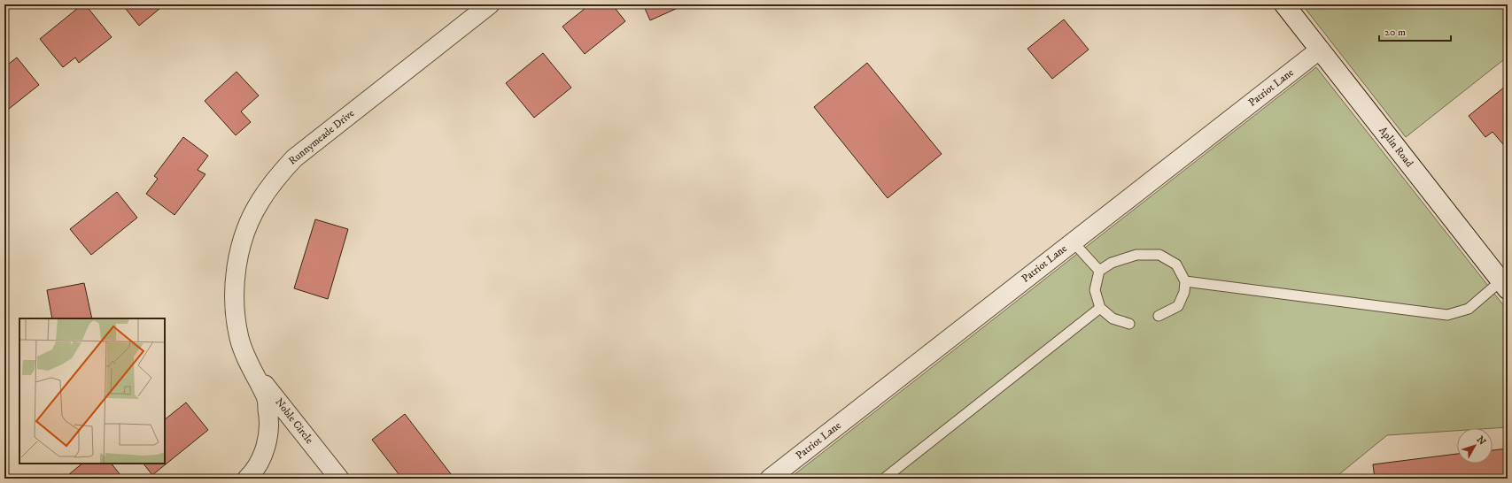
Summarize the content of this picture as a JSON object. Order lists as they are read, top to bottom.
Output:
{
  "streets": {
    "street": [
      "Patriot Lane",
      "Runnymeade Drive",
      "Aplin Road",
      "Noble Circle"
    ]
  },
  "crossings": [
    ["Patriot Lane", "Aplin Road"],
    ["Runnymeade Drive", "Noble Circle"]
  ],
  "scale_bar": "20 m",
  "north": "top right"
}
